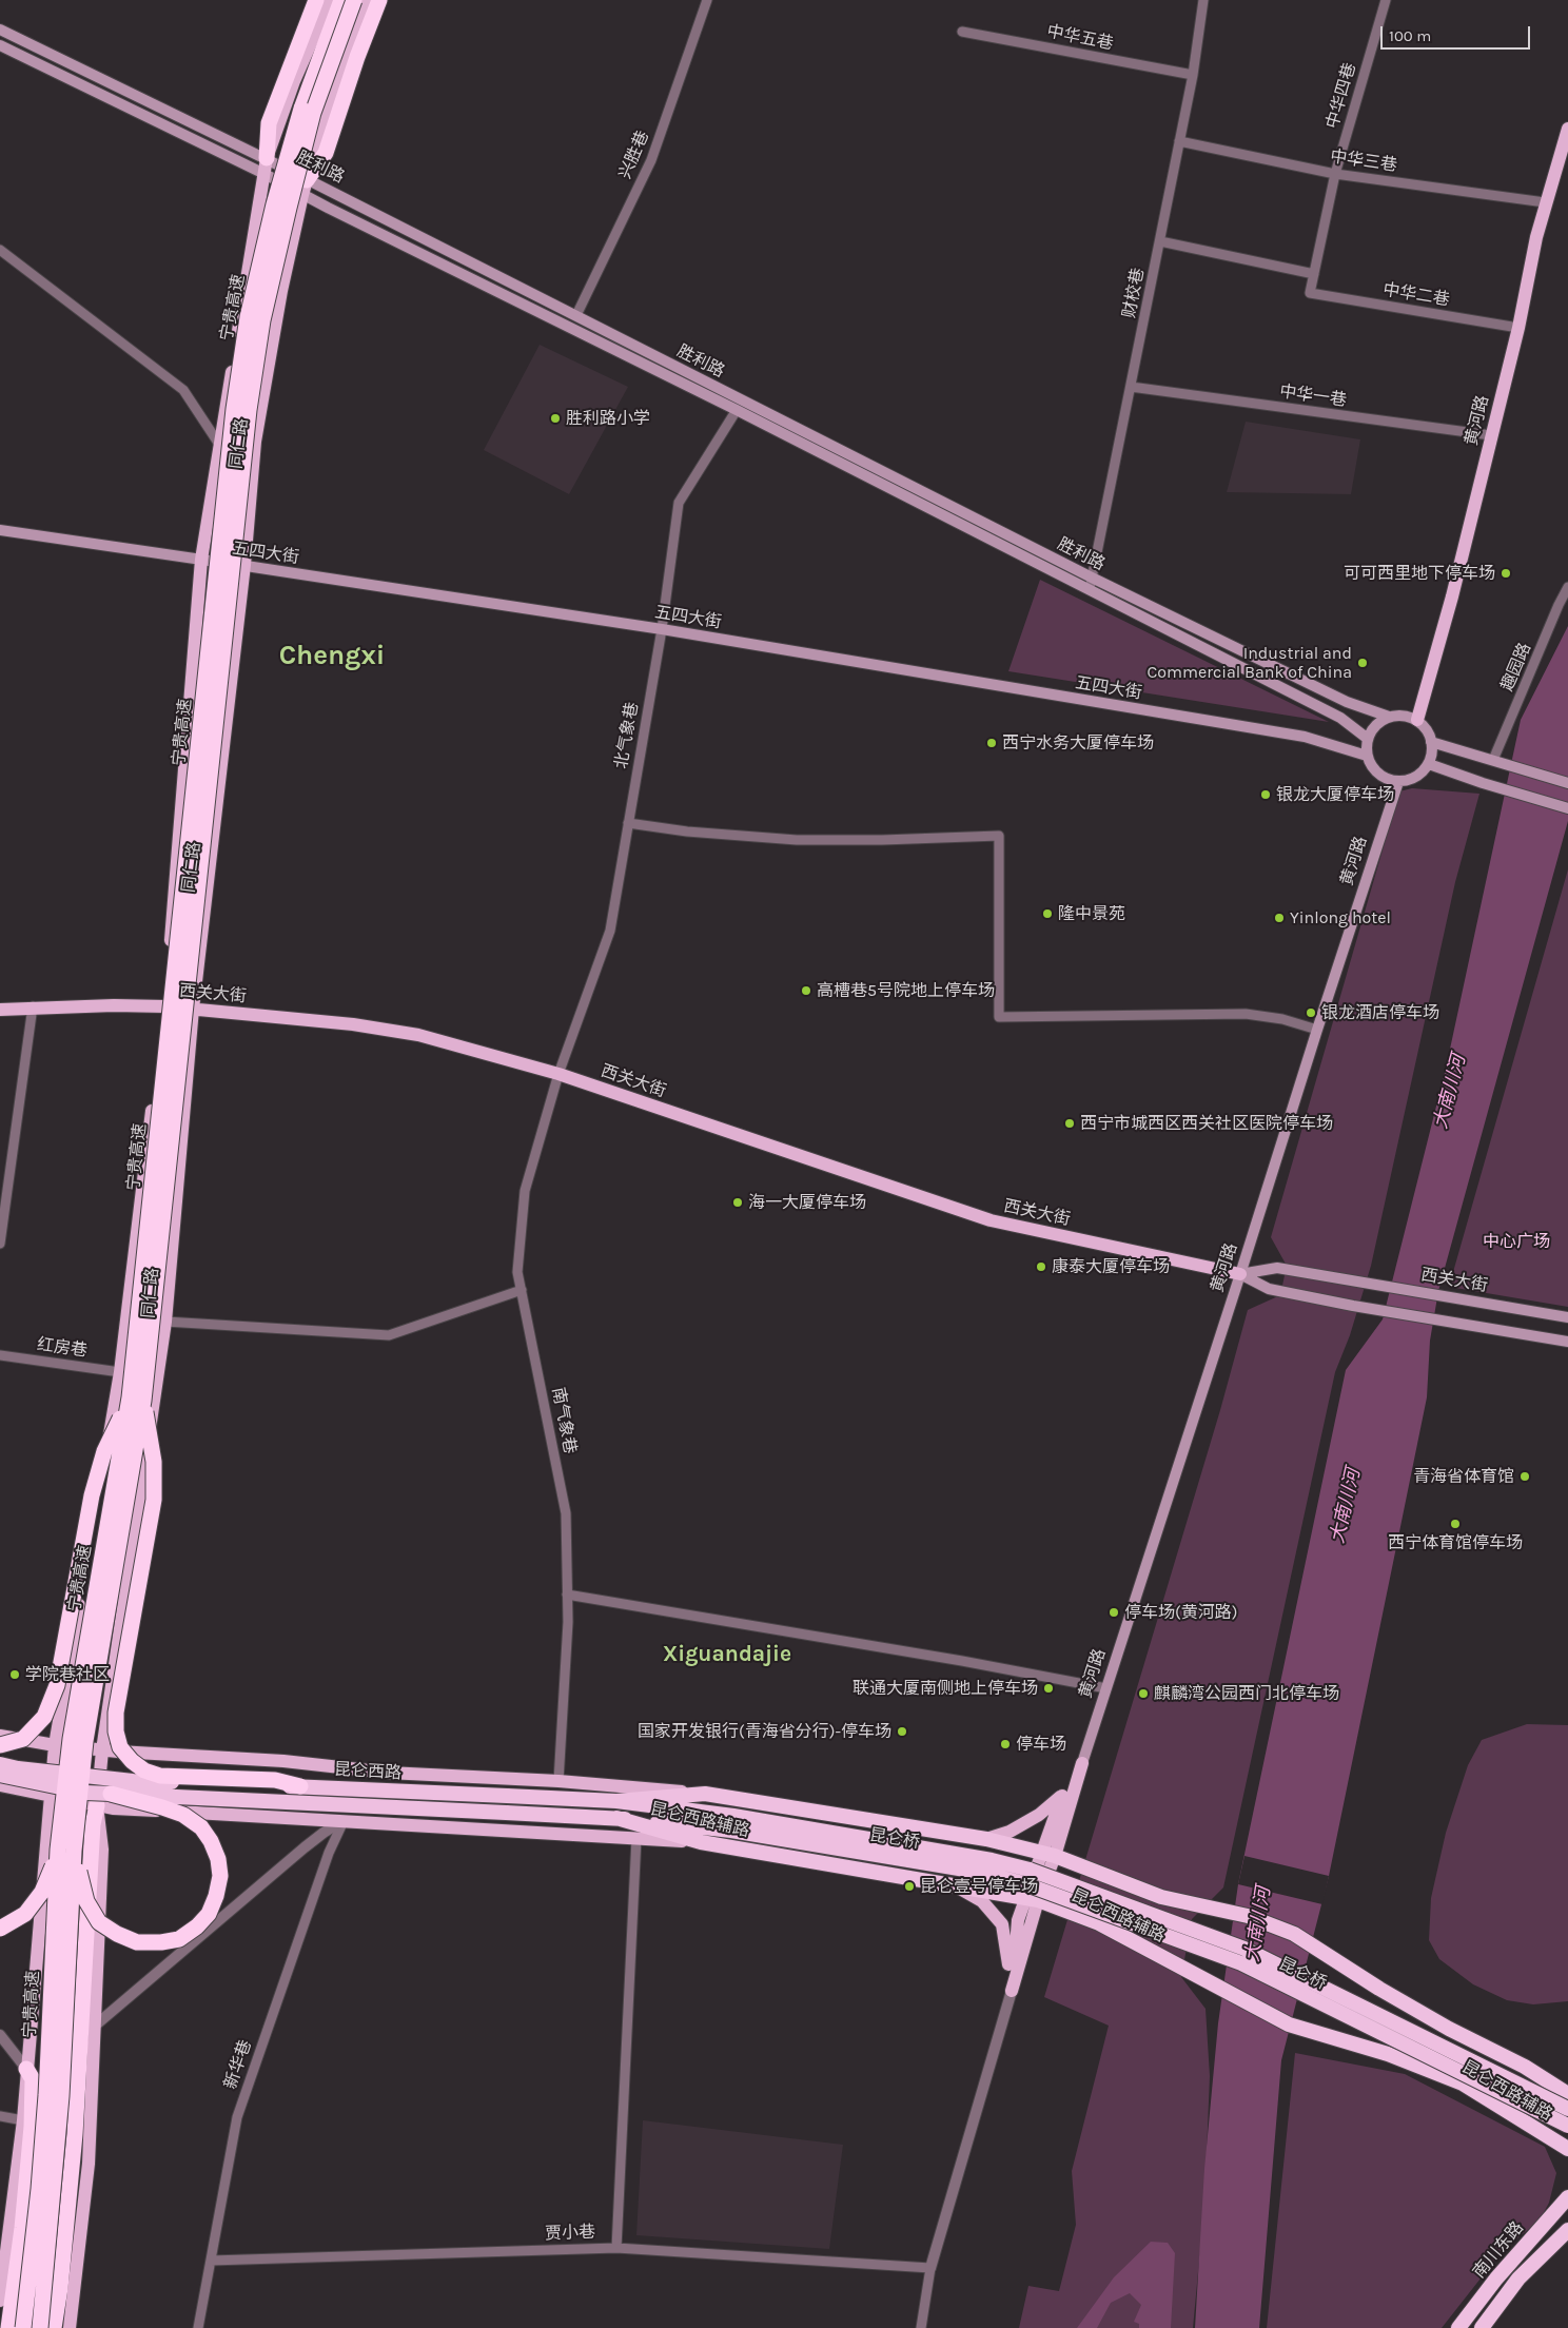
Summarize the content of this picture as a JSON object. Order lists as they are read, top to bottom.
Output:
{
  "streets": {
    "highway": [
      "宁贵高速",
      "昆仑西路",
      "昆仑西路辅路",
      "昆仑桥",
      "南川东路"
    ],
    "main road": [
      "胜利路",
      "黄河路",
      "同仁路",
      "五四大街",
      "西关大街"
    ],
    "street": [
      "中华五巷",
      "中华四巷",
      "兴胜巷",
      "中华三巷",
      "财校巷",
      "中华二巷",
      "中华一巷",
      "趣园路",
      "北气象巷",
      "红房巷",
      "南气象巷",
      "新华巷",
      "贾小巷"
    ]
  },
  "crossings": [
    ["中华五巷", "财校巷"],
    ["中华四巷", "中华三巷"],
    ["中华四巷", "中华二巷"],
    ["兴胜巷", "胜利路"],
    ["中华三巷", "财校巷"],
    ["中华三巷", "黄河路"],
    ["胜利路", "财校巷"],
    ["胜利路", "黄河路"],
    ["胜利路", "同仁路"],
    ["胜利路", "五四大街"],
    ["胜利路", "北气象巷"],
    ["财校巷", "中华一巷"],
    ["中华二巷", "黄河路"],
    ["中华一巷", "黄河路"],
    ["黄河路", "五四大街"],
    ["黄河路", "西关大街"],
    ["同仁路", "五四大街"],
    ["同仁路", "西关大街"],
    ["同仁路", "红房巷"],
    ["五四大街", "北气象巷"],
    ["北气象巷", "西关大街"],
    ["北气象巷", "南气象巷"],
    ["西关大街", "南气象巷"],
    ["昆仑西路", "昆仑西路辅路"],
    ["昆仑西路", "昆仑桥"],
    ["新华巷", "贾小巷"]
  ],
  "districts": ["Chengxi", "Xiguandajie"],
  "water": ["大南川河"],
  "parks": ["中心广场"],
  "places": [
    "胜利路小学",
    "可可西里地下停车场",
    "Industrial and Commercial Bank of China",
    "西宁水务大厦停车场",
    "银龙大厦停车场",
    "隆中景苑",
    "Yinlong hotel",
    "高槽巷5号院地上停车场",
    "银龙酒店停车场",
    "西宁市城西区西关社区医院停车场",
    "海一大厦停车场",
    "康泰大厦停车场",
    "青海省体育馆",
    "西宁体育馆停车场",
    "停车场(黄河路)",
    "学院巷社区",
    "联通大厦南侧地上停车场",
    "麒麟湾公园西门北停车场",
    "国家开发银行(青海省分行)-停车场",
    "停车场",
    "昆仑壹号停车场"
  ],
  "scale_bar": "100 m"
}
